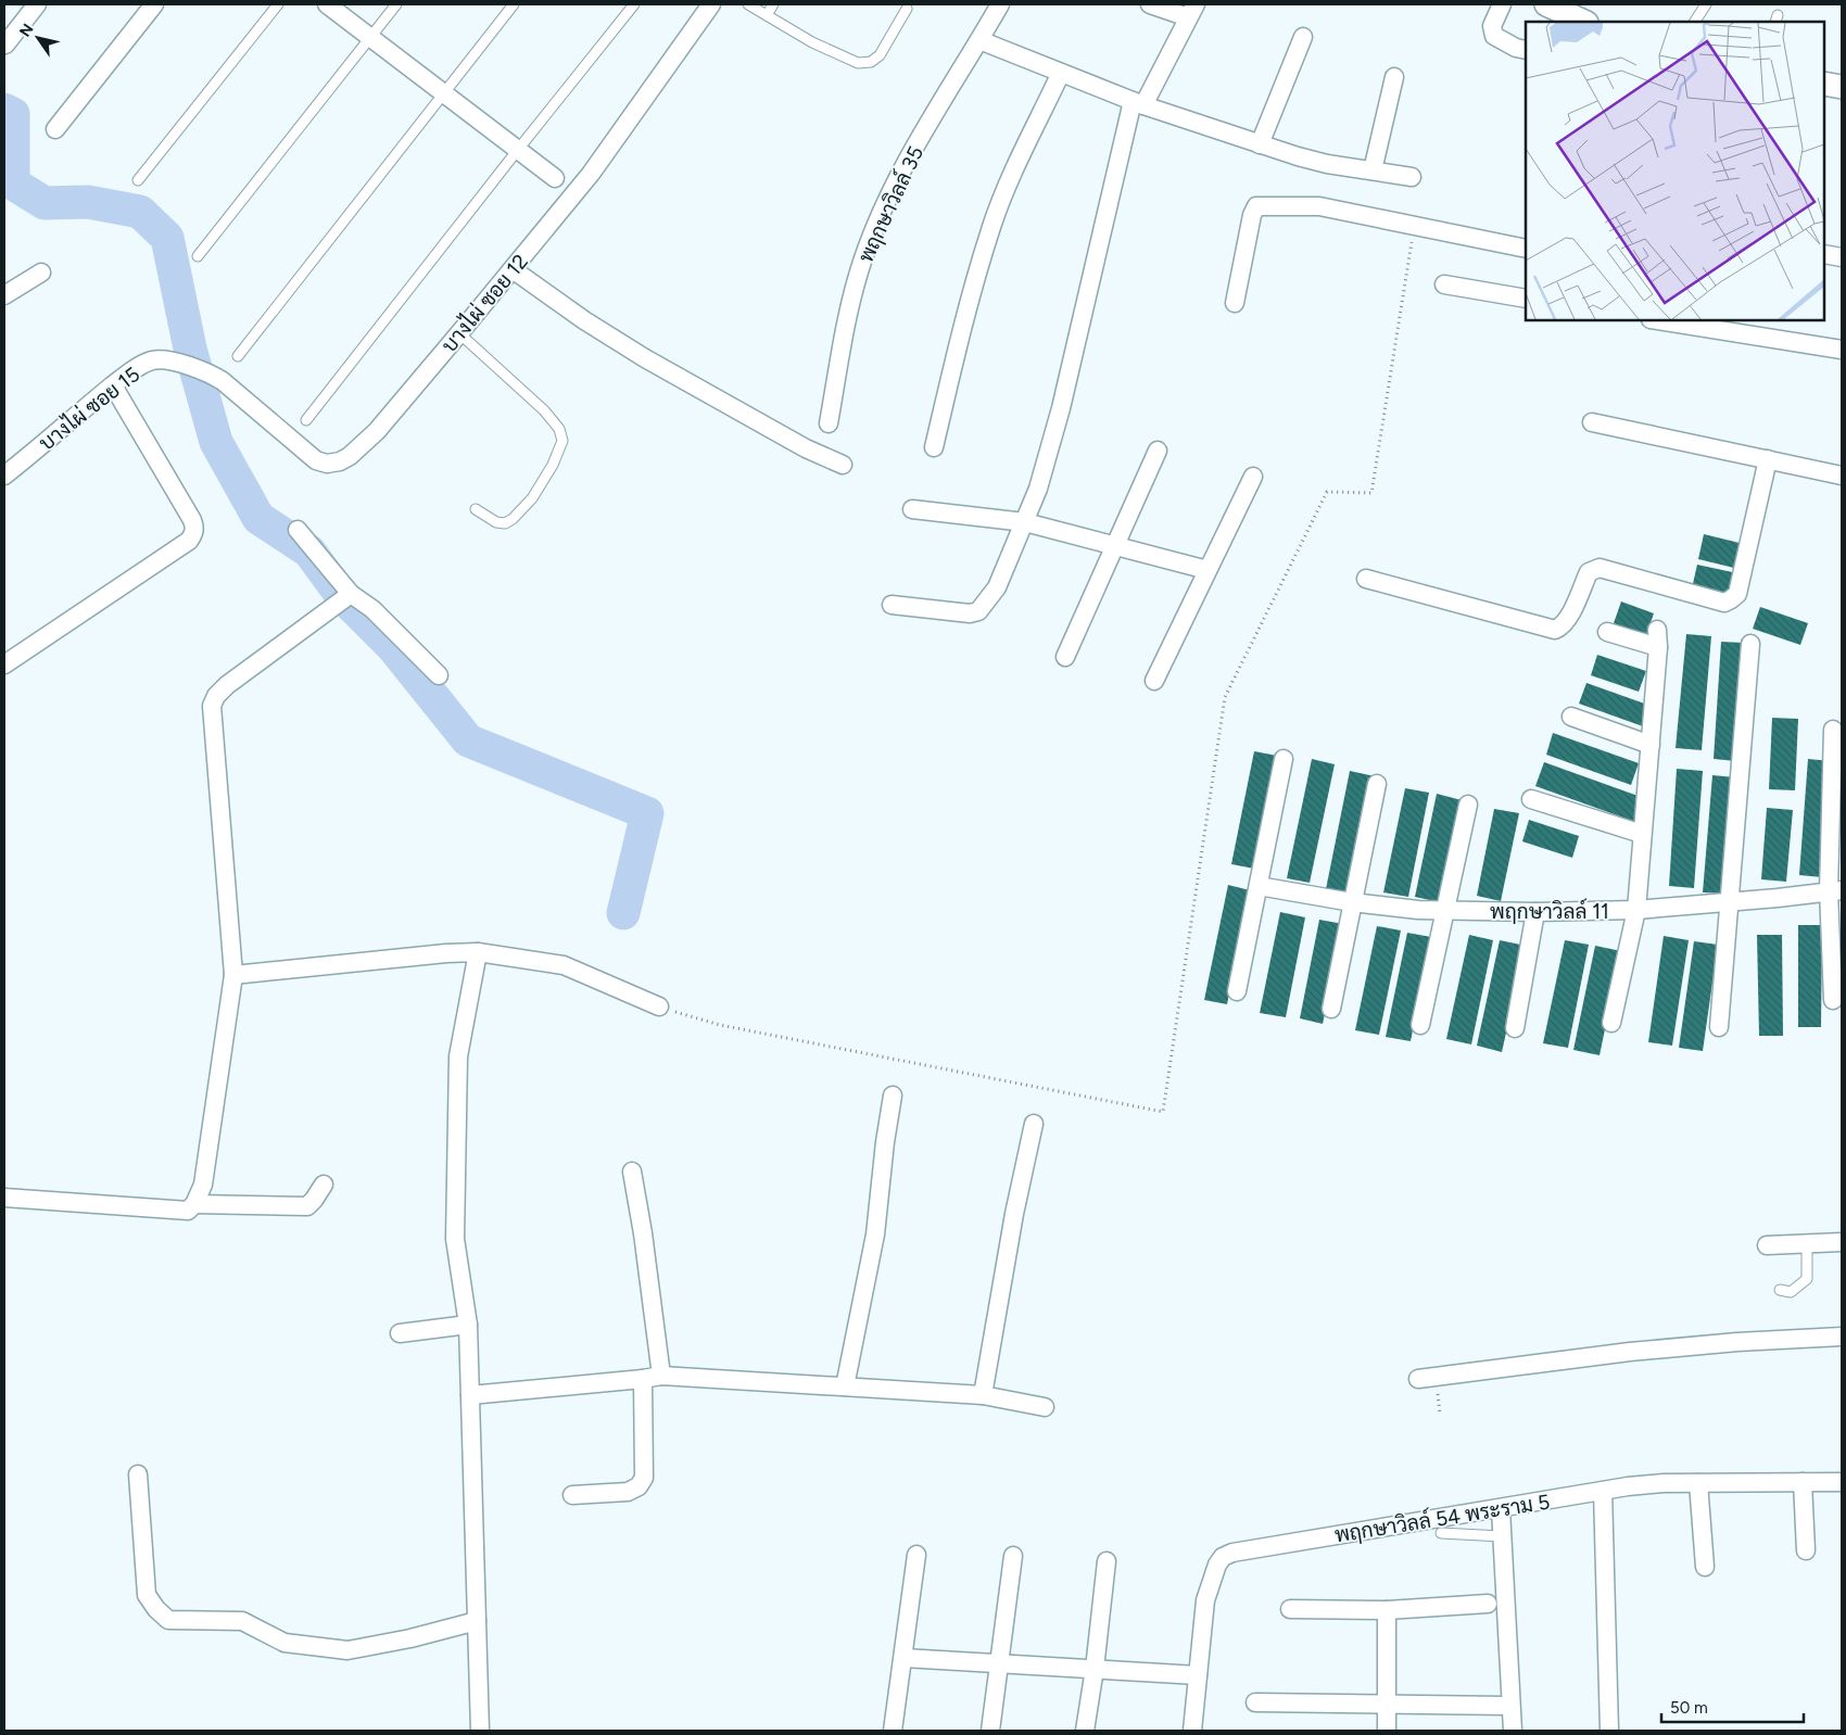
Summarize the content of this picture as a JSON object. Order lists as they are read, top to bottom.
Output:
{
  "streets": {
    "street": [
      "พฤกษาวิลล์ 35",
      "บางไผ่ ซอย 12",
      "บางไผ่ ซอย 15",
      "พฤกษาวิลล์ 11",
      "พฤกษาวิลล์ 54 พระราม 5"
    ]
  },
  "crossings": [
    ["บางไผ่ ซอย 12", "บางไผ่ ซอย 15"]
  ],
  "scale_bar": "50 m",
  "north": "top left"
}
